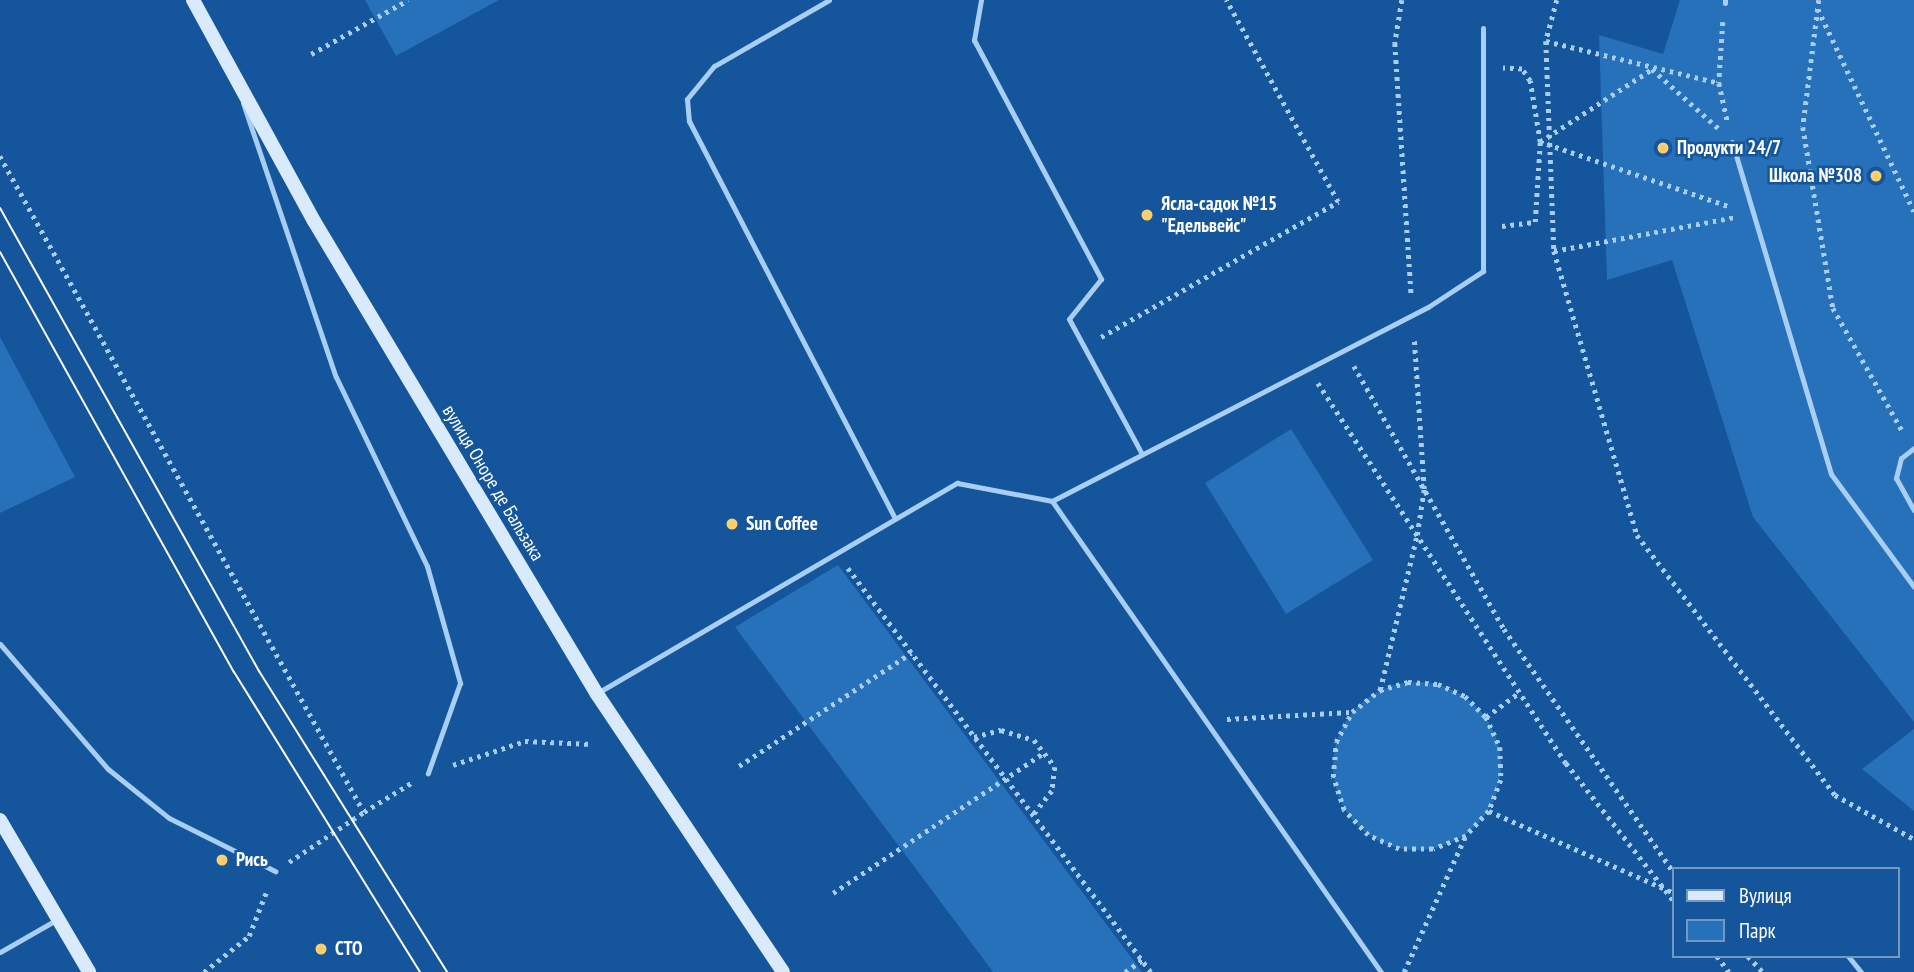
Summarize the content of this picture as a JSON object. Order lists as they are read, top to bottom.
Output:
{
  "streets": {
    "street": ["вулиця Оноре де Бальзака"]
  },
  "places": [
    "Продукти 24/7",
    "Школа №308",
    "Ясла-садок №15 \"Едельвейс\"",
    "Sun Coffee",
    "Рись",
    "СТО"
  ],
  "legend": ["Вулиця", "Парк"]
}
